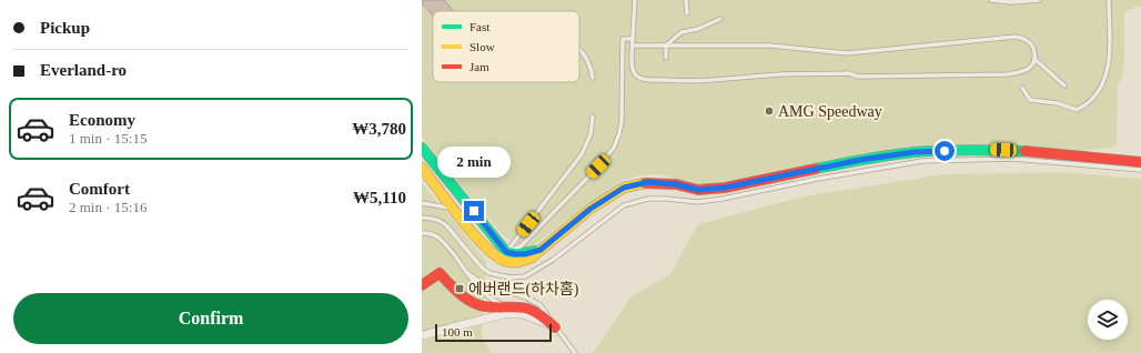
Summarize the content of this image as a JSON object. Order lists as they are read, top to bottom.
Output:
{
  "places": {
    "other": ["AMG Speedway"],
    "transit": ["에버랜드(하차홈)"]
  },
  "legend": ["Fast", "Slow", "Jam"],
  "scale_bar": "100 m",
  "page": {
    "banner": ["Pickup", "Everland-ro"],
    "list": [
      {
        "name": "Economy",
        "note": "1 min · 15:15",
        "value": "₩3,780"
      },
      {
        "name": "Comfort",
        "note": "2 min · 15:16",
        "value": "₩5,110"
      }
    ],
    "bubble": "2 min",
    "buttons": "Confirm",
    "scale": "100 m"
  }
}
